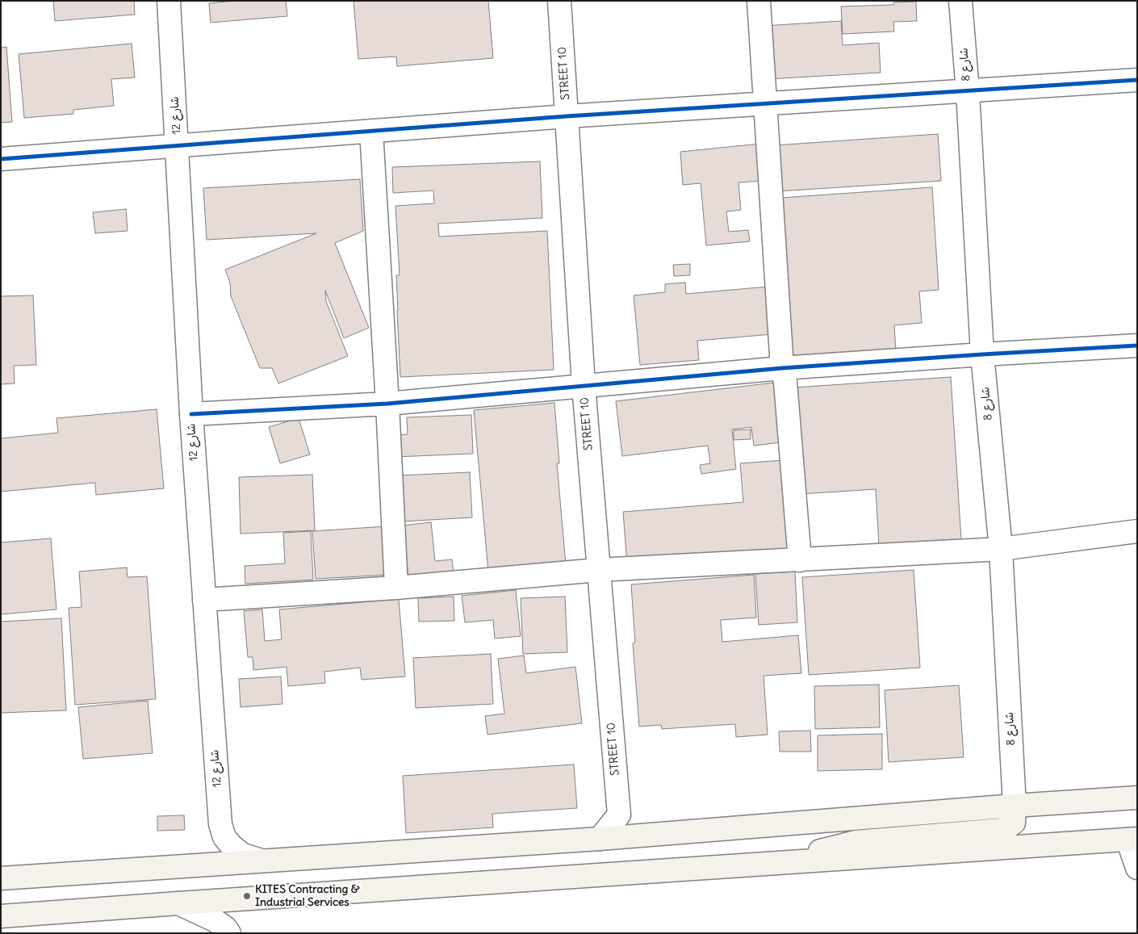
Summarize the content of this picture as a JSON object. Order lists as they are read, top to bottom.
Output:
{
  "streets": {
    "street": ["شارع 8", "STREET 10", "شارع 12"]
  },
  "places": ["KITES Contracting & Industrial Services"]
}
